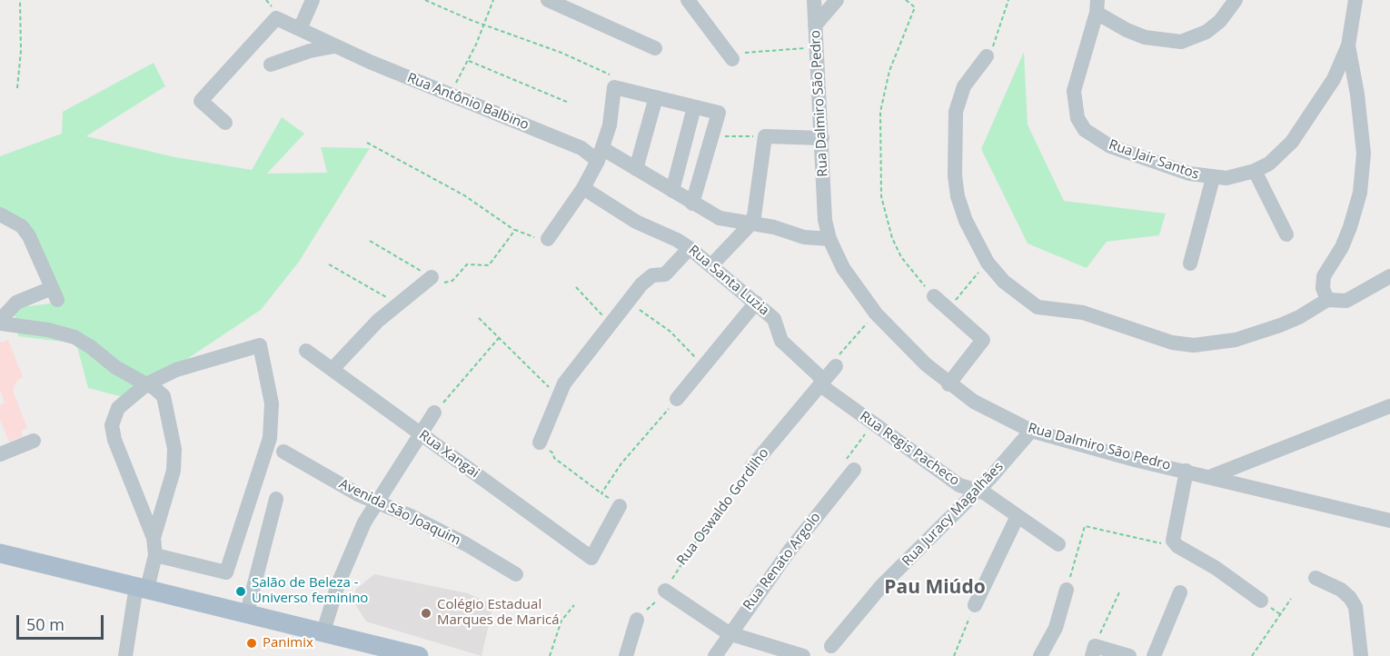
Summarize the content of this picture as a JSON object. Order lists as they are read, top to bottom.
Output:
{
  "streets": {
    "street": [
      "Rua Antônio Balbino",
      "Rua Dalmiro São Pedro",
      "Rua Jair Santos",
      "Rua Santa Luzia",
      "Rua Regis Pacheco",
      "Rua Xangai",
      "Rua Oswaldo Gordilho",
      "Avenida São Joaquim",
      "Rua Juracy Magalhães",
      "Rua Renato Argolo"
    ]
  },
  "crossings": [
    ["Rua Antônio Balbino", "Rua Dalmiro São Pedro"],
    ["Rua Dalmiro São Pedro", "Rua Juracy Magalhães"],
    ["Rua Santa Luzia", "Rua Regis Pacheco"],
    ["Rua Santa Luzia", "Rua Oswaldo Gordilho"],
    ["Rua Regis Pacheco", "Rua Oswaldo Gordilho"],
    ["Rua Regis Pacheco", "Rua Juracy Magalhães"]
  ],
  "districts": ["Pau Miúdo"],
  "places": ["Salão de Beleza - Universo feminino", "Colégio Estadual Marques de Maricá", "Panimix"],
  "scale_bar": "50 m"
}
